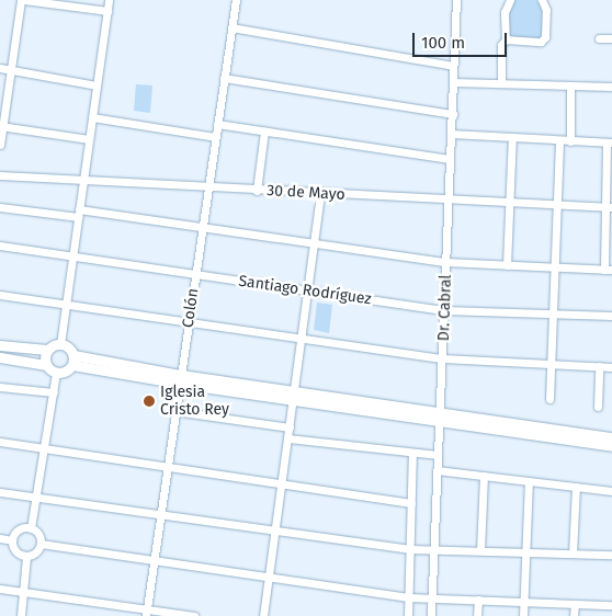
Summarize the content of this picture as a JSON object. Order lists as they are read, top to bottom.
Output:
{
  "streets": {
    "street": [
      "30 de Mayo",
      "Santiago Rodríguez",
      "Colón",
      "Dr. Cabral"
    ]
  },
  "crossings": [
    ["30 de Mayo", "Colón"],
    ["30 de Mayo", "Dr. Cabral"],
    ["Santiago Rodríguez", "Colón"],
    ["Santiago Rodríguez", "Dr. Cabral"]
  ],
  "places": ["Iglesia Cristo Rey"],
  "scale_bar": "100 m"
}
